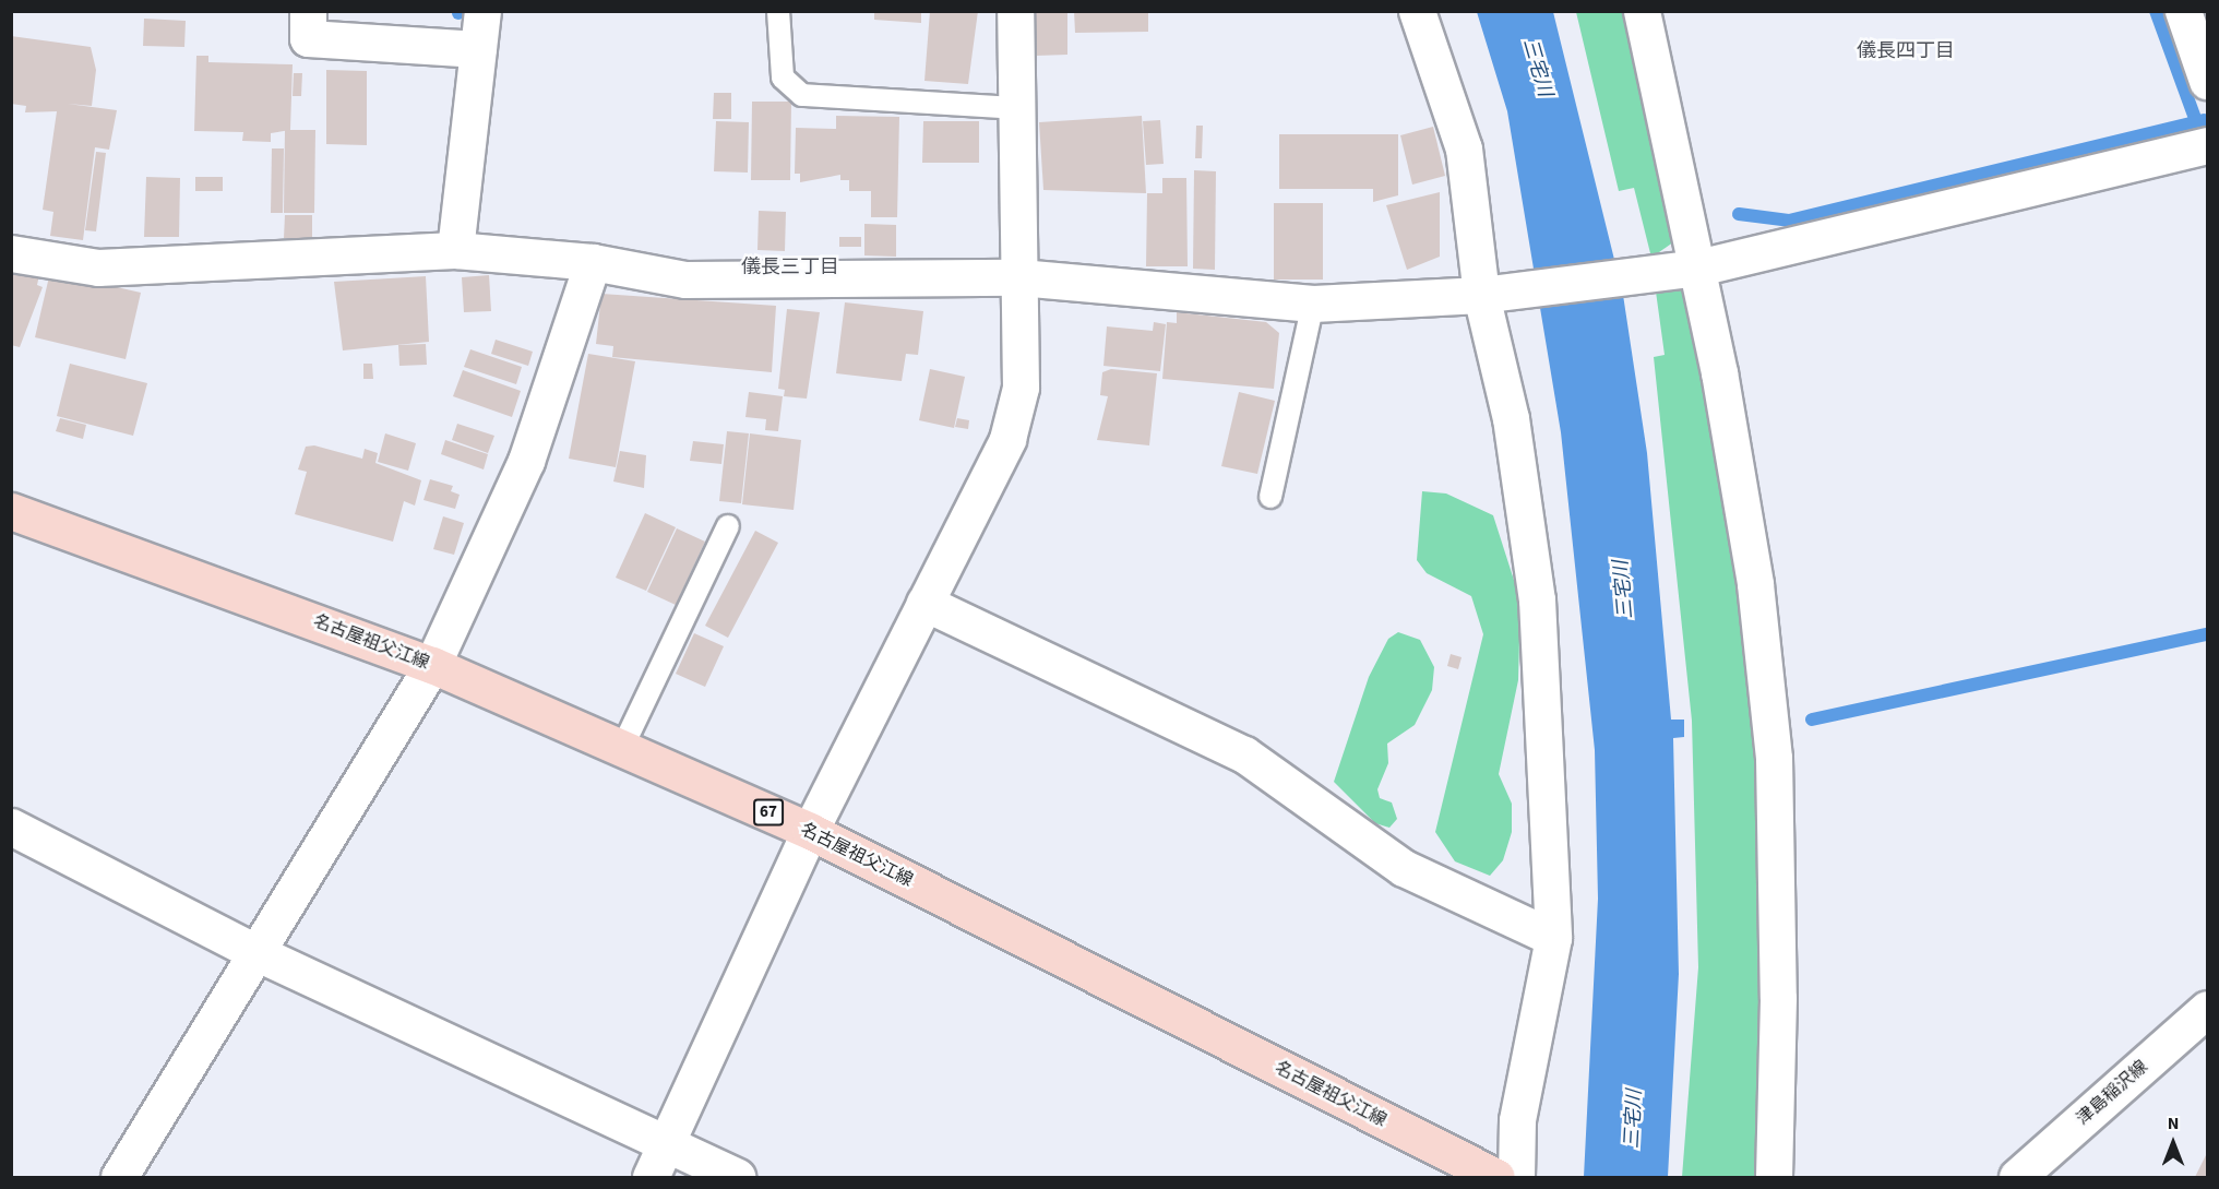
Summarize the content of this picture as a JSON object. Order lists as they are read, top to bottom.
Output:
{
  "streets": {
    "main road": ["名古屋祖父江線", "67"],
    "street": ["津島稲沢線"]
  },
  "districts": ["儀長四丁目", "儀長三丁目"],
  "water": ["三宅川"],
  "north": "top"
}
